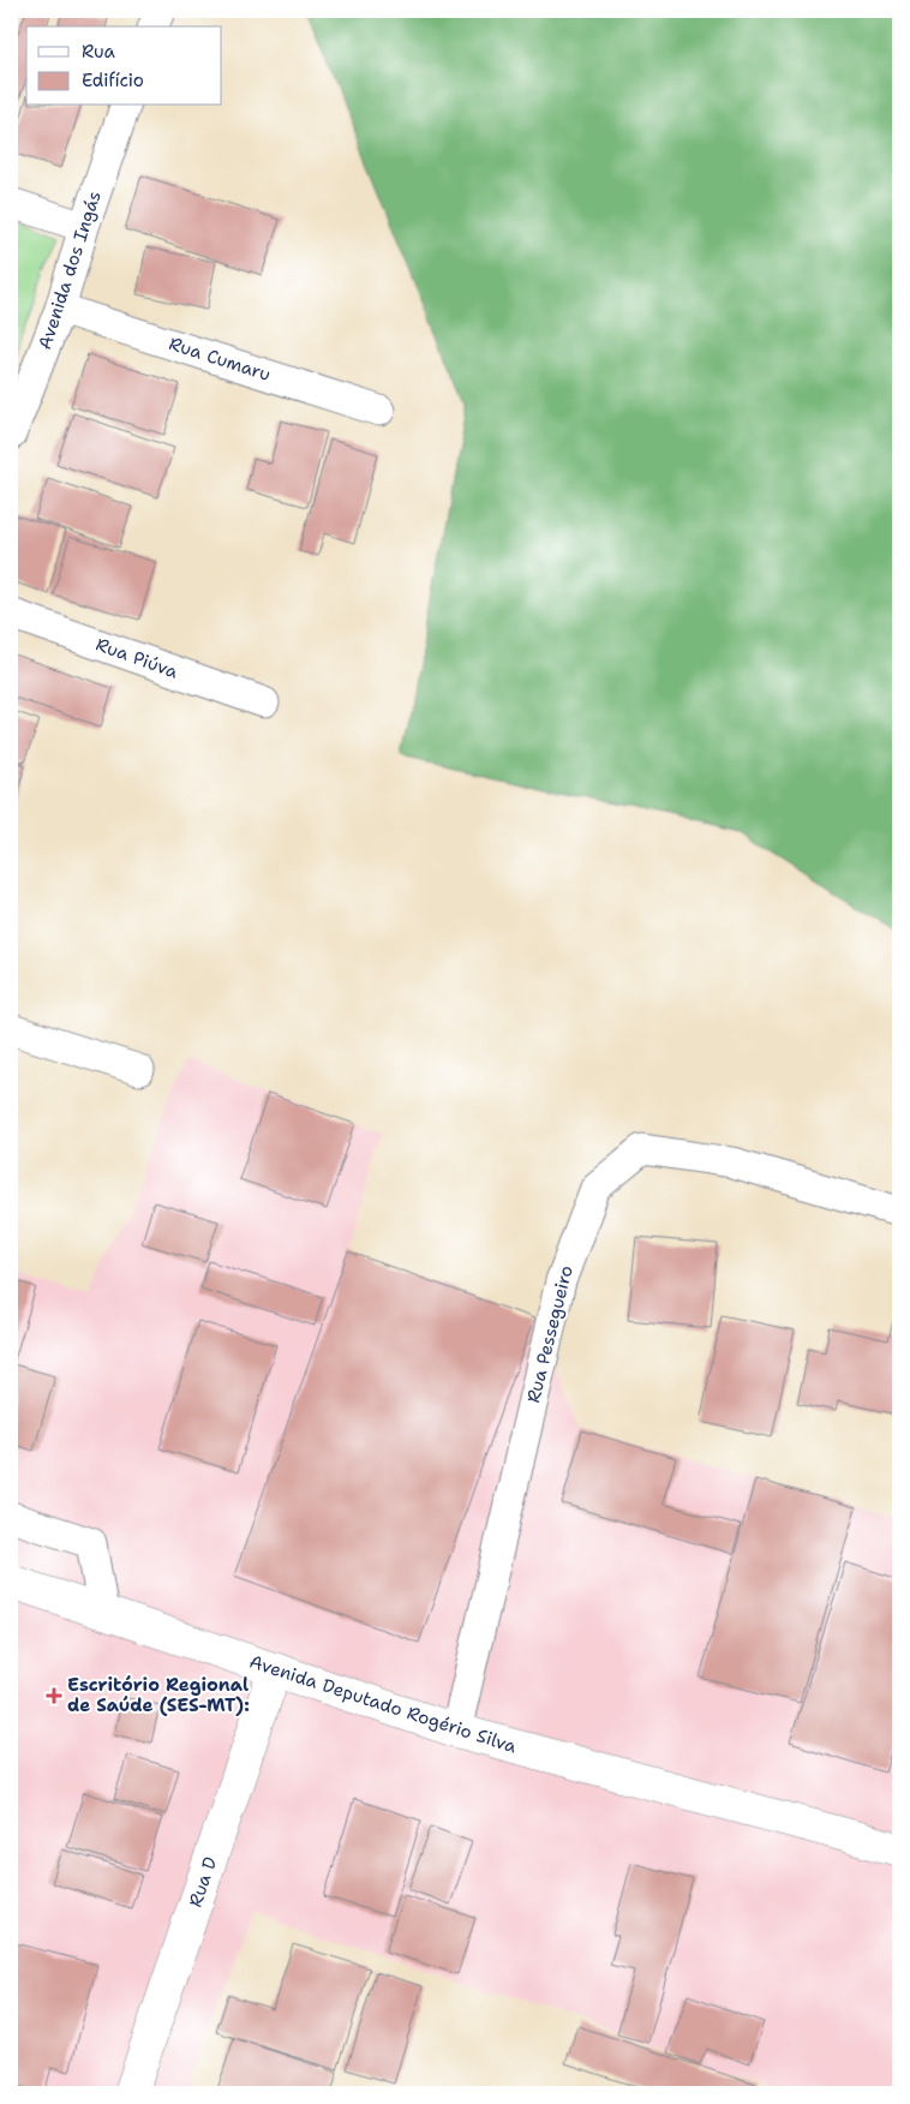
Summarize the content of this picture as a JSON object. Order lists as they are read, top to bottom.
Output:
{
  "streets": {
    "street": [
      "Avenida dos Ingás",
      "Rua Cumaru",
      "Rua Piúva",
      "Rua Pessegueiro",
      "Avenida Deputado Rogério Silva",
      "Rua D"
    ]
  },
  "crossings": [
    ["Avenida dos Ingás", "Rua Cumaru"],
    ["Rua Pessegueiro", "Avenida Deputado Rogério Silva"],
    ["Avenida Deputado Rogério Silva", "Rua D"]
  ],
  "places": {
    "health": ["Escritório Regional de Saúde (SES-MT):"]
  },
  "legend": ["Rua", "Edifício"]
}
